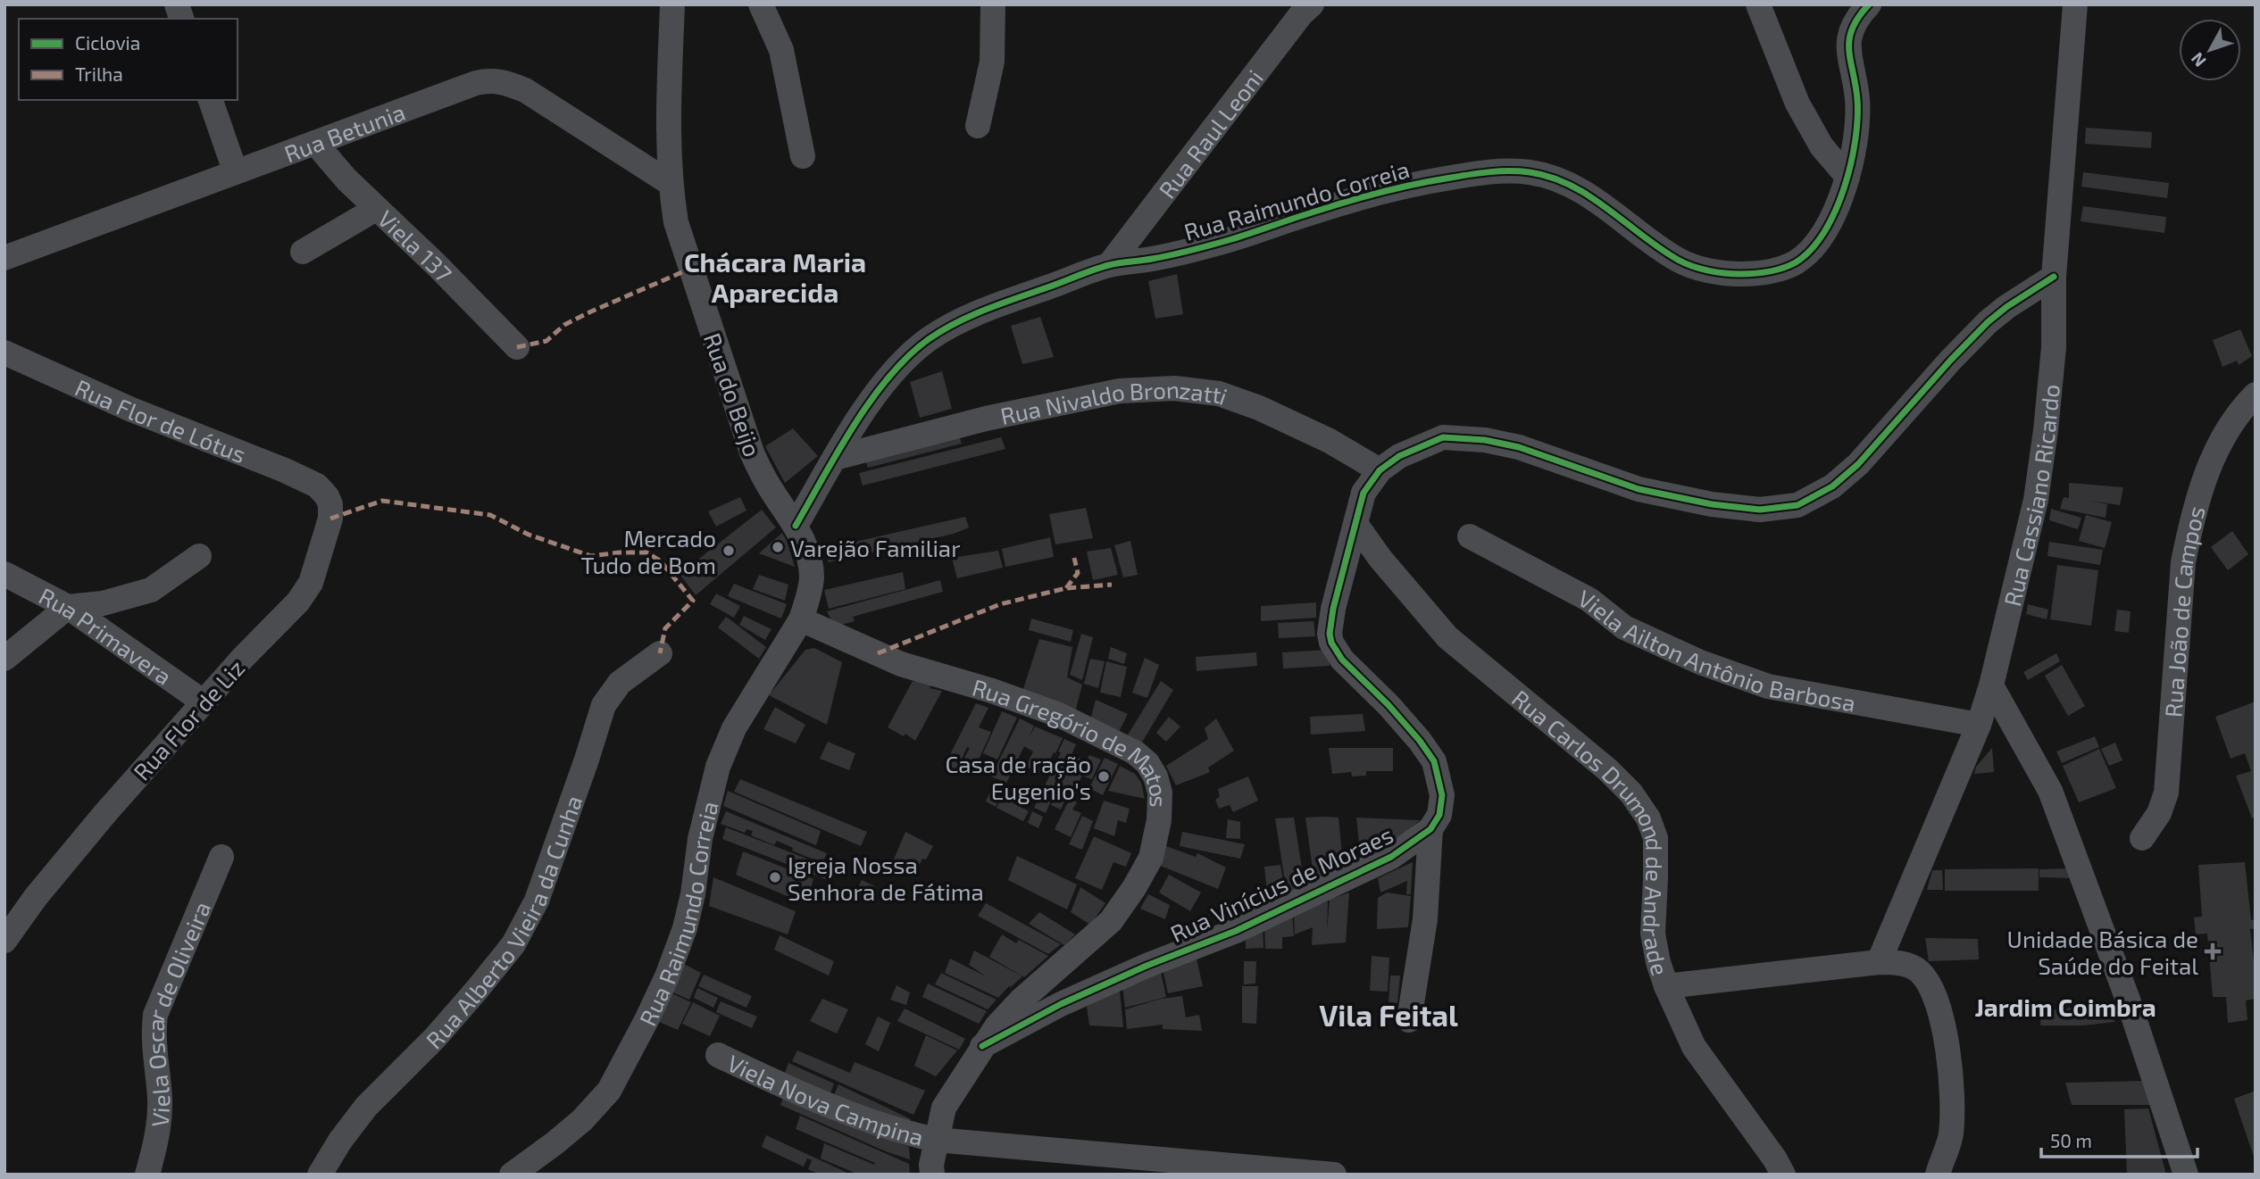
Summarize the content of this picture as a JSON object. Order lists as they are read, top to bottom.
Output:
{
  "streets": {
    "street": [
      "Rua Betunia",
      "Rua Raul Leoni",
      "Rua Raimundo Correia",
      "Viela 137",
      "Rua do Beijo",
      "Rua Nivaldo Bronzatti",
      "Rua Flor de Lótus",
      "Rua Cassiano Ricardo",
      "Rua João de Campos",
      "Rua Primavera",
      "Viela Ailton Antônio Barbosa",
      "Rua Flor de Liz",
      "Rua Gregório de Matos",
      "Rua Carlos Drumond de Andrade",
      "Rua Vinícius de Moraes",
      "Rua Alberto Vieira da Cunha",
      "Viela Oscar de Oliveira",
      "Viela Nova Campina"
    ]
  },
  "crossings": [
    ["Rua Betunia", "Viela 137"],
    ["Rua Betunia", "Rua do Beijo"],
    ["Rua Raul Leoni", "Rua Raimundo Correia"],
    ["Rua Raimundo Correia", "Rua do Beijo"],
    ["Rua Raimundo Correia", "Rua Nivaldo Bronzatti"],
    ["Rua Raimundo Correia", "Rua Gregório de Matos"],
    ["Rua do Beijo", "Rua Gregório de Matos"],
    ["Rua Flor de Lótus", "Rua Flor de Liz"],
    ["Rua Cassiano Ricardo", "Viela Ailton Antônio Barbosa"],
    ["Rua Primavera", "Rua Flor de Liz"],
    ["Rua Gregório de Matos", "Rua Vinícius de Moraes"],
    ["Rua Gregório de Matos", "Viela Nova Campina"]
  ],
  "districts": ["Chácara Maria Aparecida", "Jardim Coimbra", "Vila Feital"],
  "places": {
    "other": [
      "Varejão Familiar",
      "Mercado Tudo de Bom",
      "Casa de ração Eugenio's",
      "Igreja Nossa Senhora de Fátima"
    ],
    "health": ["Unidade Básica de Saúde do Feital"]
  },
  "legend": ["Ciclovia", "Trilha"],
  "scale_bar": "50 m",
  "north": "bottom left"
}
